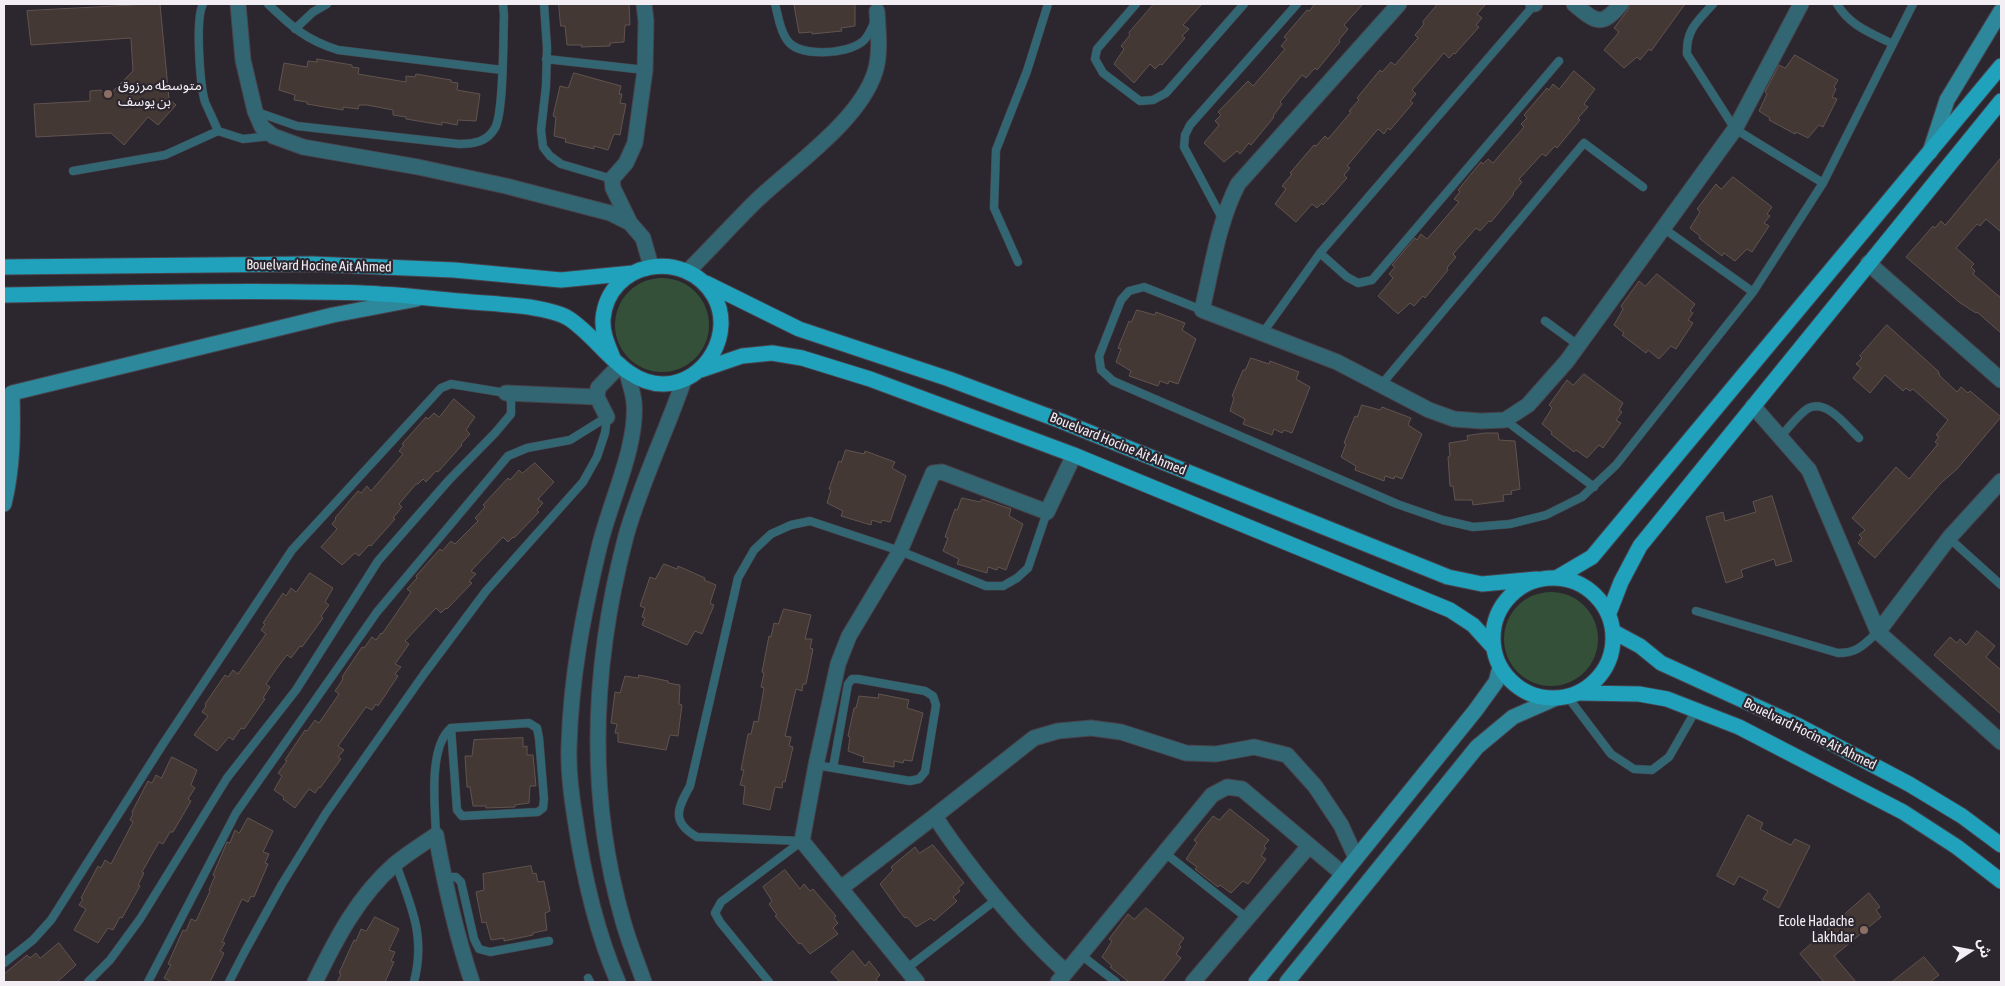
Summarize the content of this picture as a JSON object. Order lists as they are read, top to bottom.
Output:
{
  "streets": {
    "main road": ["Bouelvard Hocine Ait Ahmed"]
  },
  "places": ["متوسطه مرزوق بن يوسف", "Ecole Hadache Lakhdar"],
  "north": "right"
}
